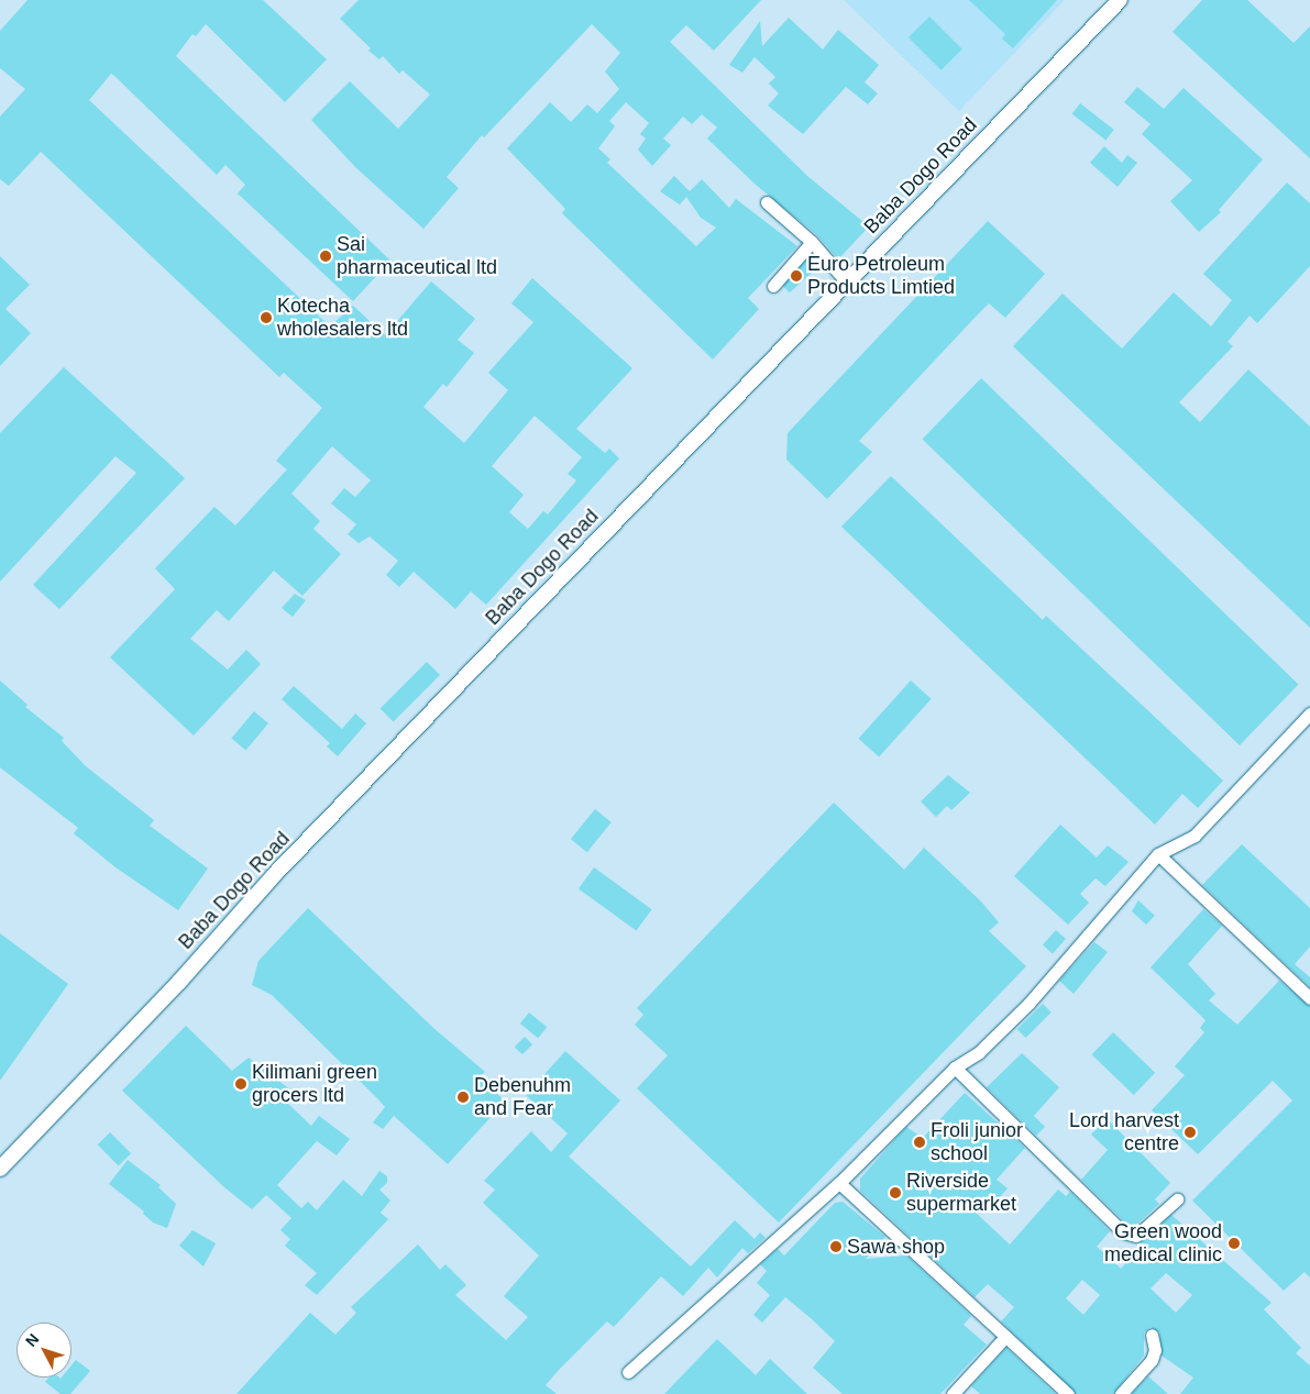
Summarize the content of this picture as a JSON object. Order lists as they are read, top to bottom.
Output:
{
  "streets": {
    "street": ["Baba Dogo Road"]
  },
  "places": [
    "Sai pharmaceutical ltd",
    "Euro Petroleum Products Limtied",
    "Kotecha wholesalers ltd",
    "Kilimani green grocers ltd",
    "Debenuhm and Fear",
    "Lord harvest centre",
    "Froli junior school",
    "Riverside supermarket",
    "Green wood medical clinic",
    "Sawa shop"
  ],
  "north": "top left"
}
